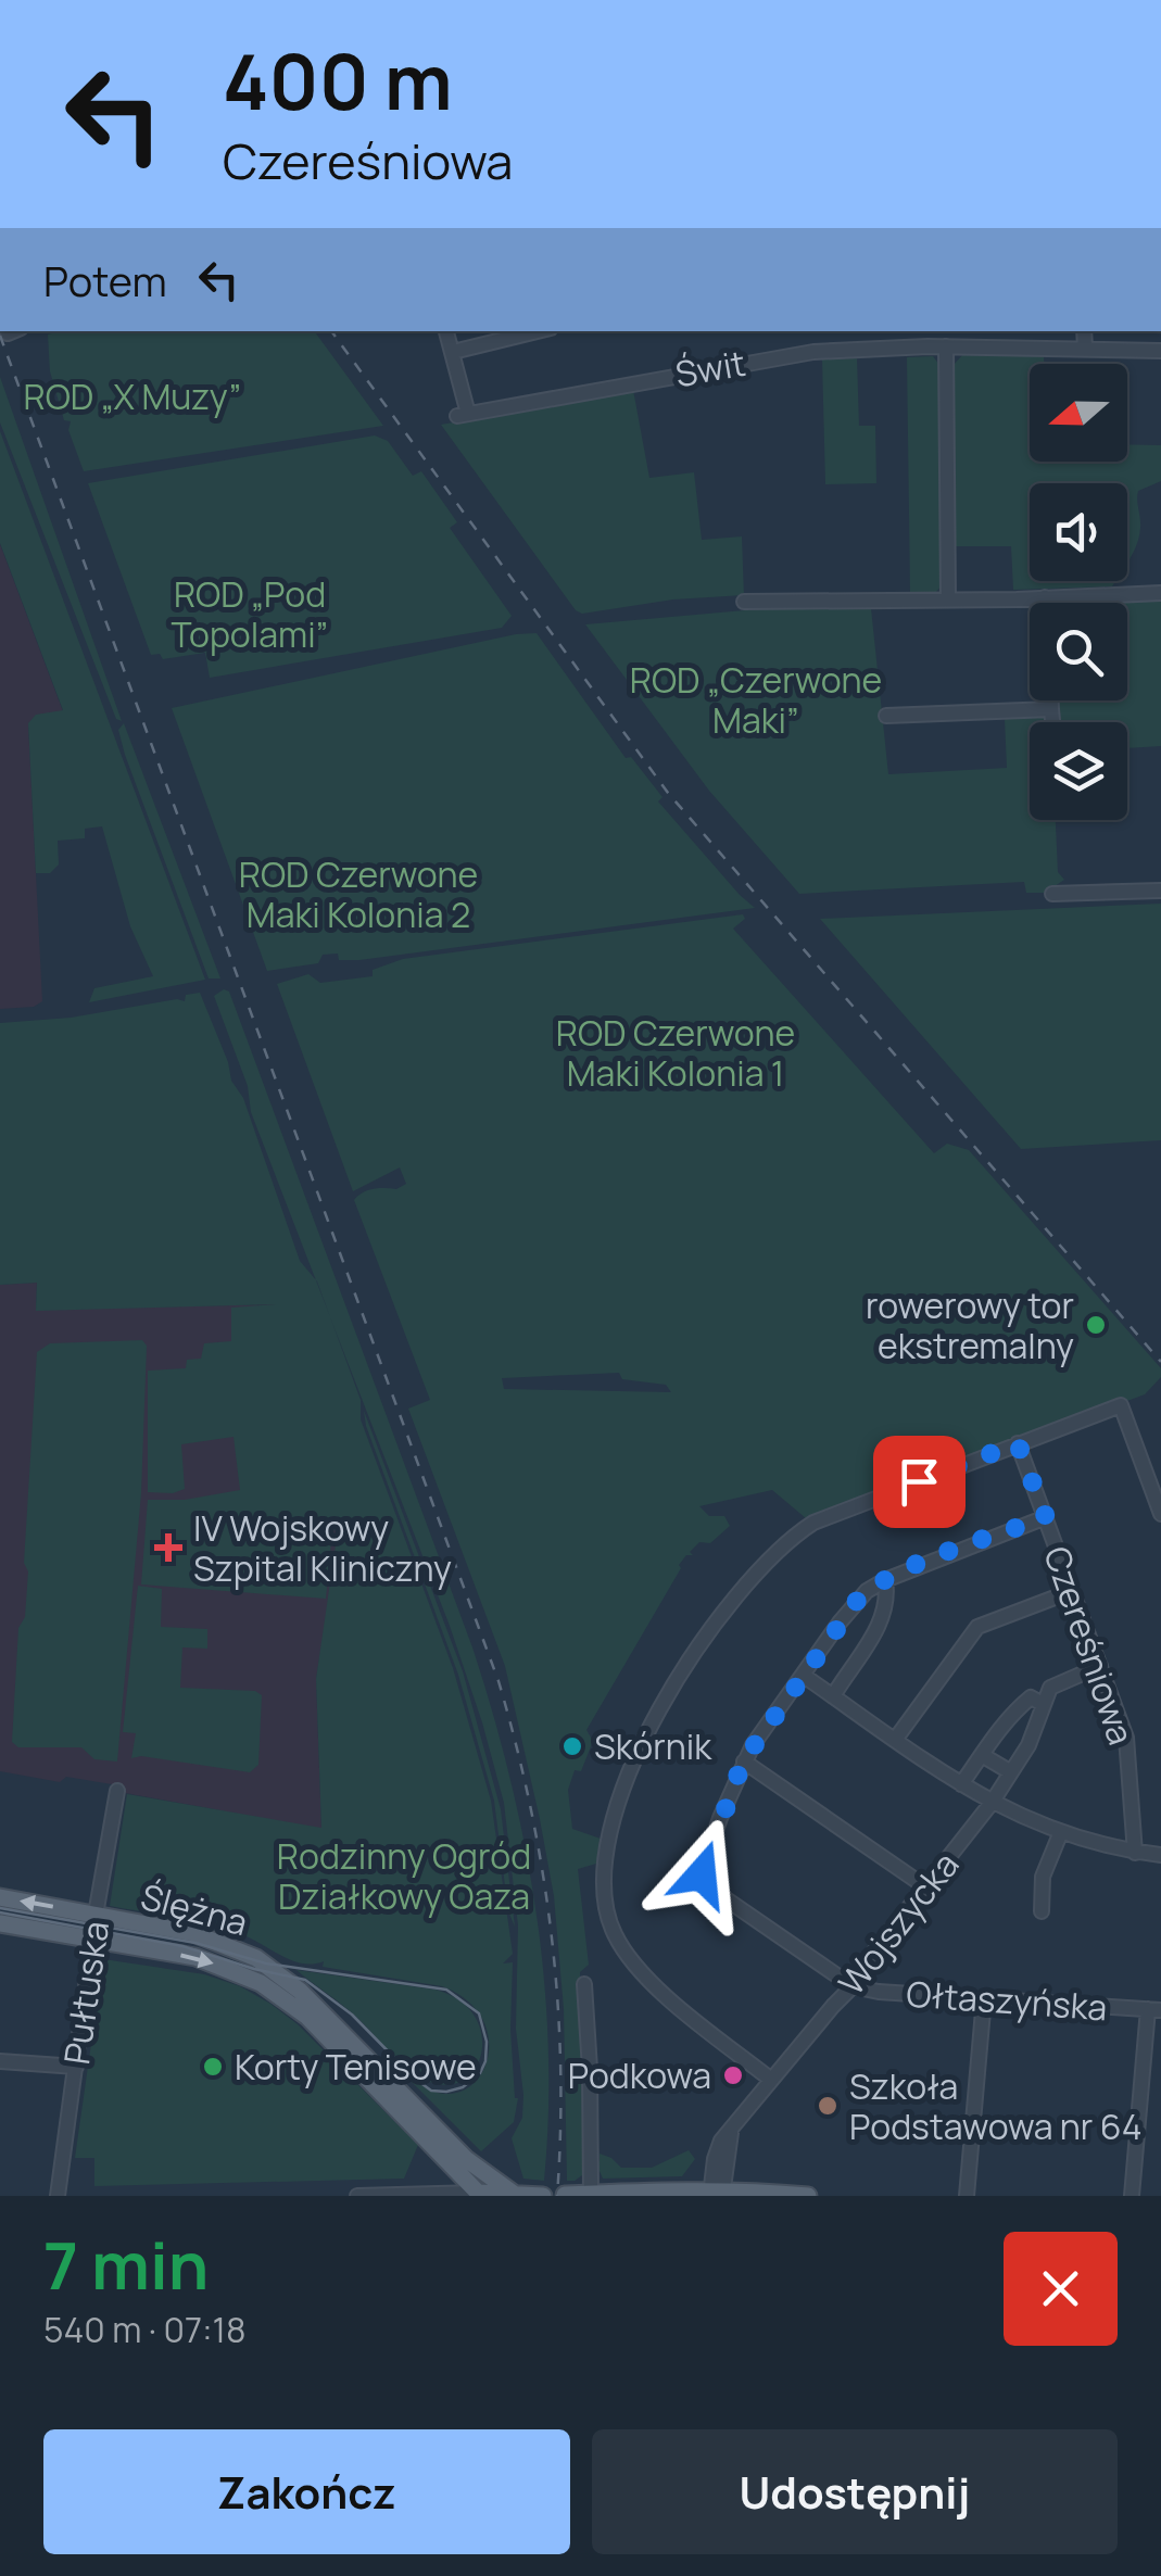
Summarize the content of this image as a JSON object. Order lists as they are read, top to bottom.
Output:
{
  "streets": {
    "main road": ["Ślężna"],
    "street": [
      "Świt",
      "Czereśniowa",
      "Wojszycka",
      "Pułtuska",
      "Ołtaszyńska"
    ]
  },
  "crossings": [
    ["Ślężna", "Pułtuska"],
    ["Wojszycka", "Ołtaszyńska"]
  ],
  "parks": [
    "ROD „X Muzy”",
    "ROD „Pod Topolami”",
    "ROD „Czerwone Maki”",
    "ROD Czerwone Maki Kolonia 2",
    "ROD Czerwone Maki Kolonia 1",
    "Rodzinny Ogród Działkowy Oaza"
  ],
  "places": {
    "other": [
      "rowerowy tor ekstremalny",
      "Skórnik",
      "Korty Tenisowe",
      "Podkowa",
      "Szkoła Podstawowa nr 64"
    ],
    "health": ["IV Wojskowy Szpital Kliniczny"]
  },
  "north": "left",
  "page": {
    "turn": ["400 m", "Czereśniowa"],
    "then": "Potem",
    "heading": ["7 min", "540 m · 07:18"],
    "buttons": ["Zakończ", "Udostępnij"]
  }
}
